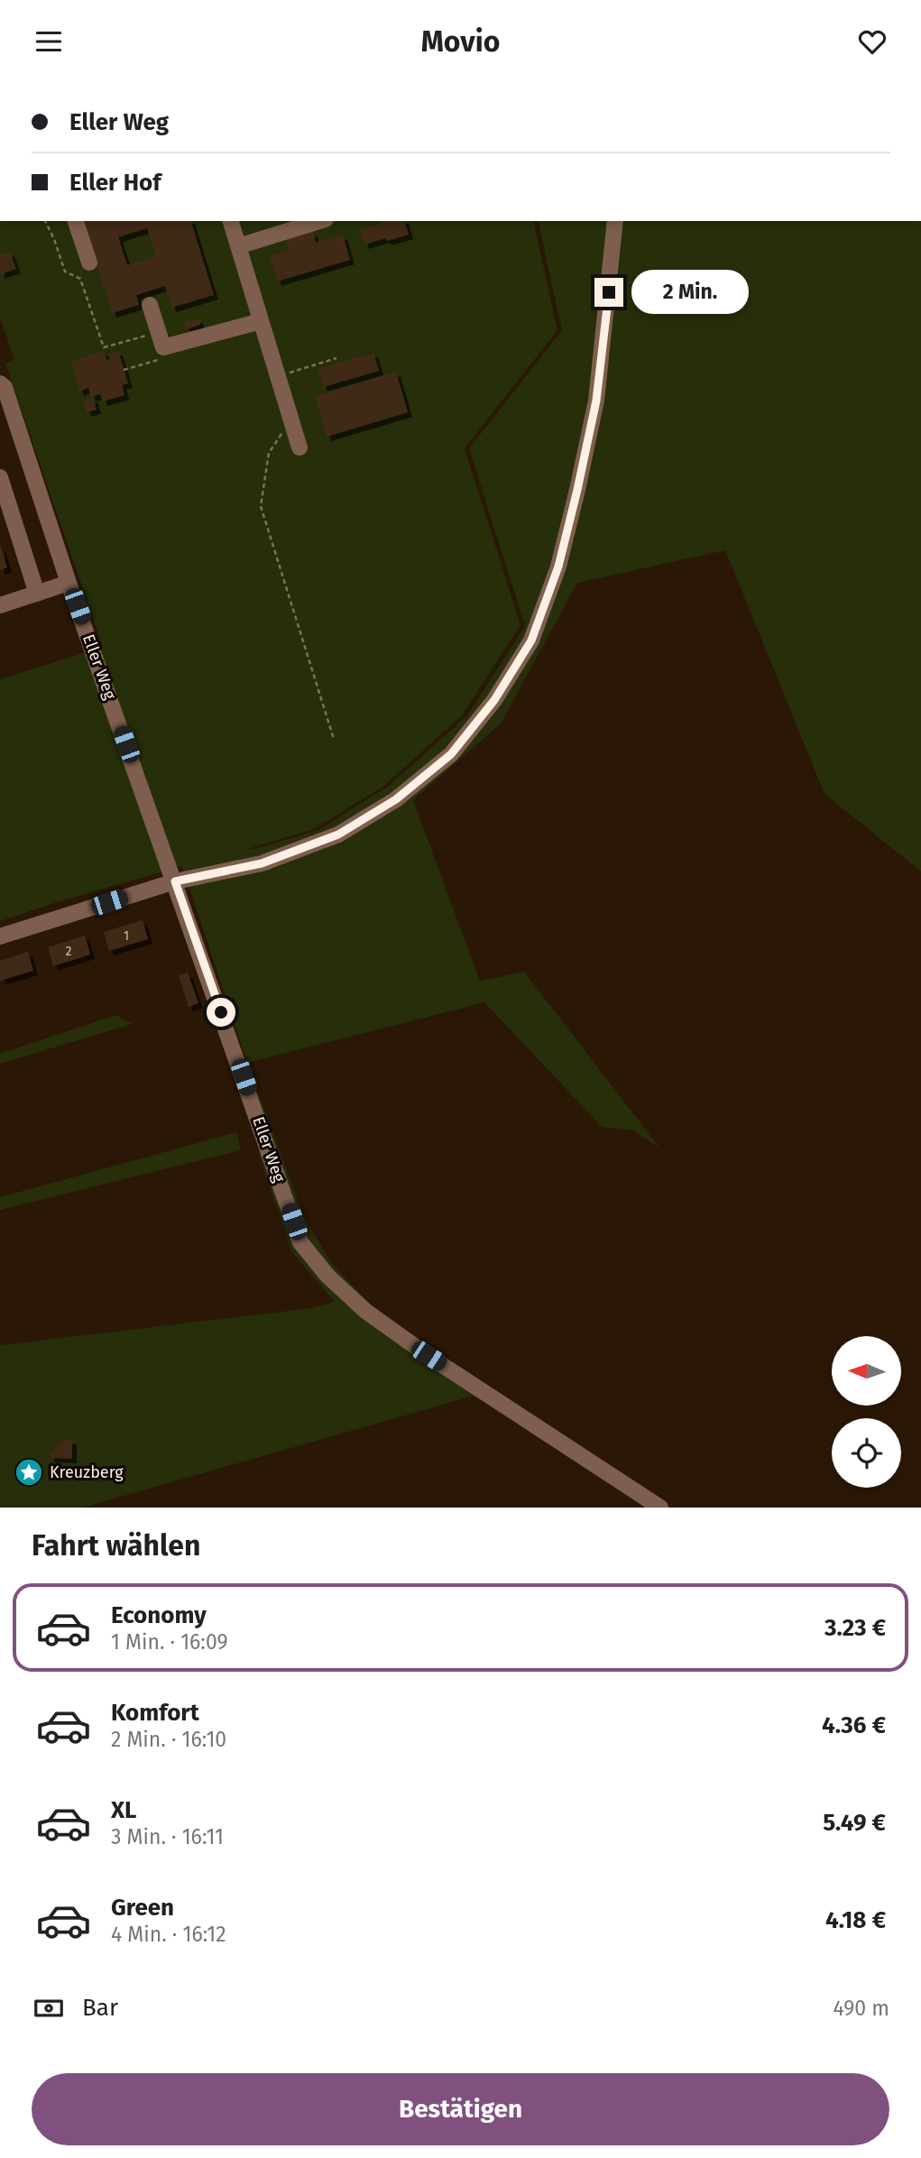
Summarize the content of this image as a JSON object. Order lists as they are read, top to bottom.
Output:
{
  "streets": {
    "street": ["Eller Weg"]
  },
  "places": {
    "place": ["Kreuzberg"]
  },
  "house_numbers": ["1", "2"],
  "north": "left",
  "page": {
    "header": "Movio",
    "banner": ["Eller Weg", "Eller Hof"],
    "bubble": "2 Min.",
    "heading": "Fahrt wählen",
    "list": [
      {
        "name": "Economy",
        "note": "1 Min. · 16:09",
        "value": "3.23 €"
      },
      {
        "name": "Komfort",
        "note": "2 Min. · 16:10",
        "value": "4.36 €"
      },
      {
        "name": "XL",
        "note": "3 Min. · 16:11",
        "value": "5.49 €"
      },
      {
        "name": "Green",
        "note": "4 Min. · 16:12",
        "value": "4.18 €"
      }
    ],
    "pay": ["Bar", "490 m"],
    "buttons": "Bestätigen"
  }
}
